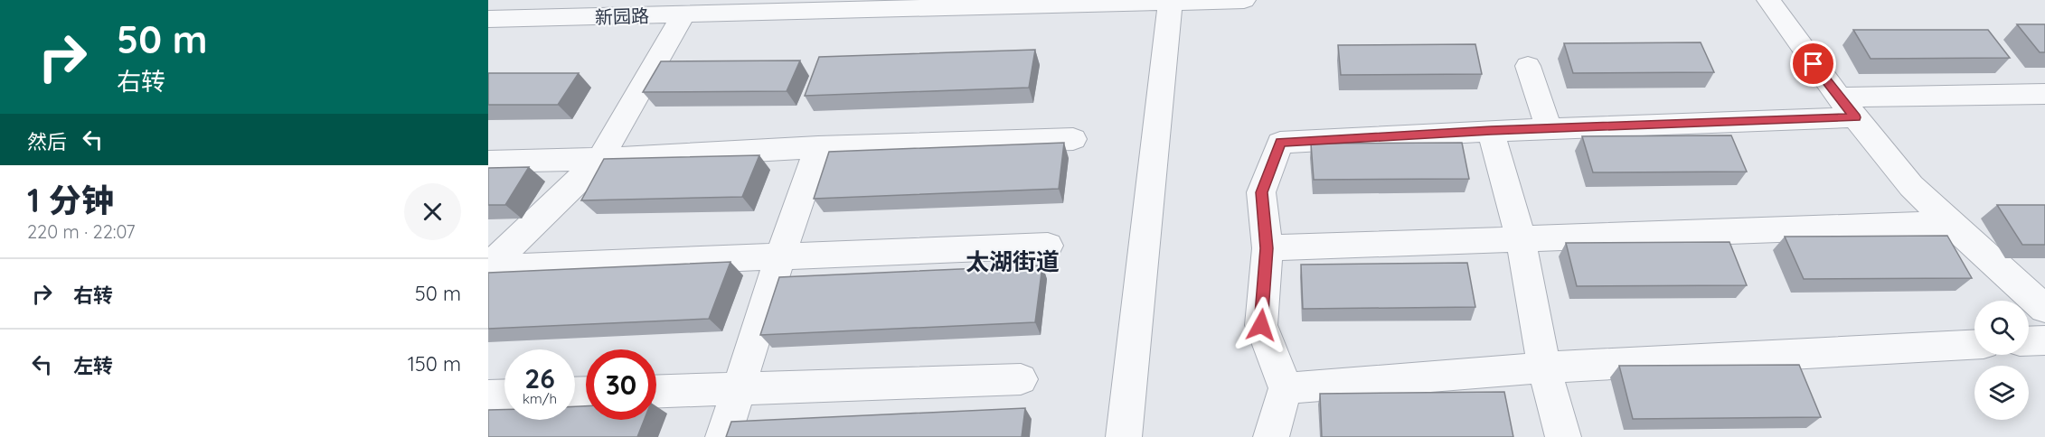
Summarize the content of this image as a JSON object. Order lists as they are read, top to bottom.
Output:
{
  "streets": {
    "street": ["新园路"]
  },
  "districts": ["太湖街道"],
  "page": {
    "turn": ["50 m", "右转"],
    "then": "然后",
    "heading": ["1 分钟", "220 m · 22:07"],
    "list": [
      {
        "name": "右转",
        "value": "50 m"
      },
      {
        "name": "左转",
        "value": "150 m"
      }
    ],
    "speed": "26 km/h",
    "limit": "30"
  }
}
